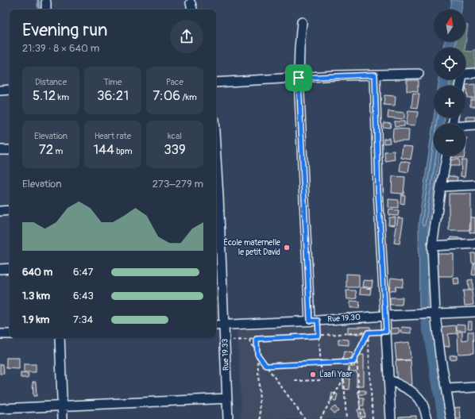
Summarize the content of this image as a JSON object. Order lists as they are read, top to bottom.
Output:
{
  "streets": {
    "street": ["Rue 19.30", "Rue 19.33"]
  },
  "crossings": [
    ["Rue 19.30", "Rue 19.33"]
  ],
  "places": ["École maternelle le petit David", "Laafi Yaar"],
  "north": "top",
  "page": {
    "map_buttons": ["+", "−"],
    "heading": ["Evening run", "21:39 · 8 × 640 m"],
    "stats": [
      ["Distance", "5.12 km"],
      ["Time", "36:21"],
      ["Pace", "7:06 /km"],
      ["Elevation", "72 m"],
      ["Heart rate", "144 bpm"],
      ["kcal", "339"]
    ],
    "chart": ["Elevation", "273–279 m"],
    "list": [
      {
        "name": "640 m",
        "note": "6:47"
      },
      {
        "name": "1.3 km",
        "note": "6:43"
      },
      {
        "name": "1.9 km",
        "note": "7:34"
      }
    ]
  }
}
